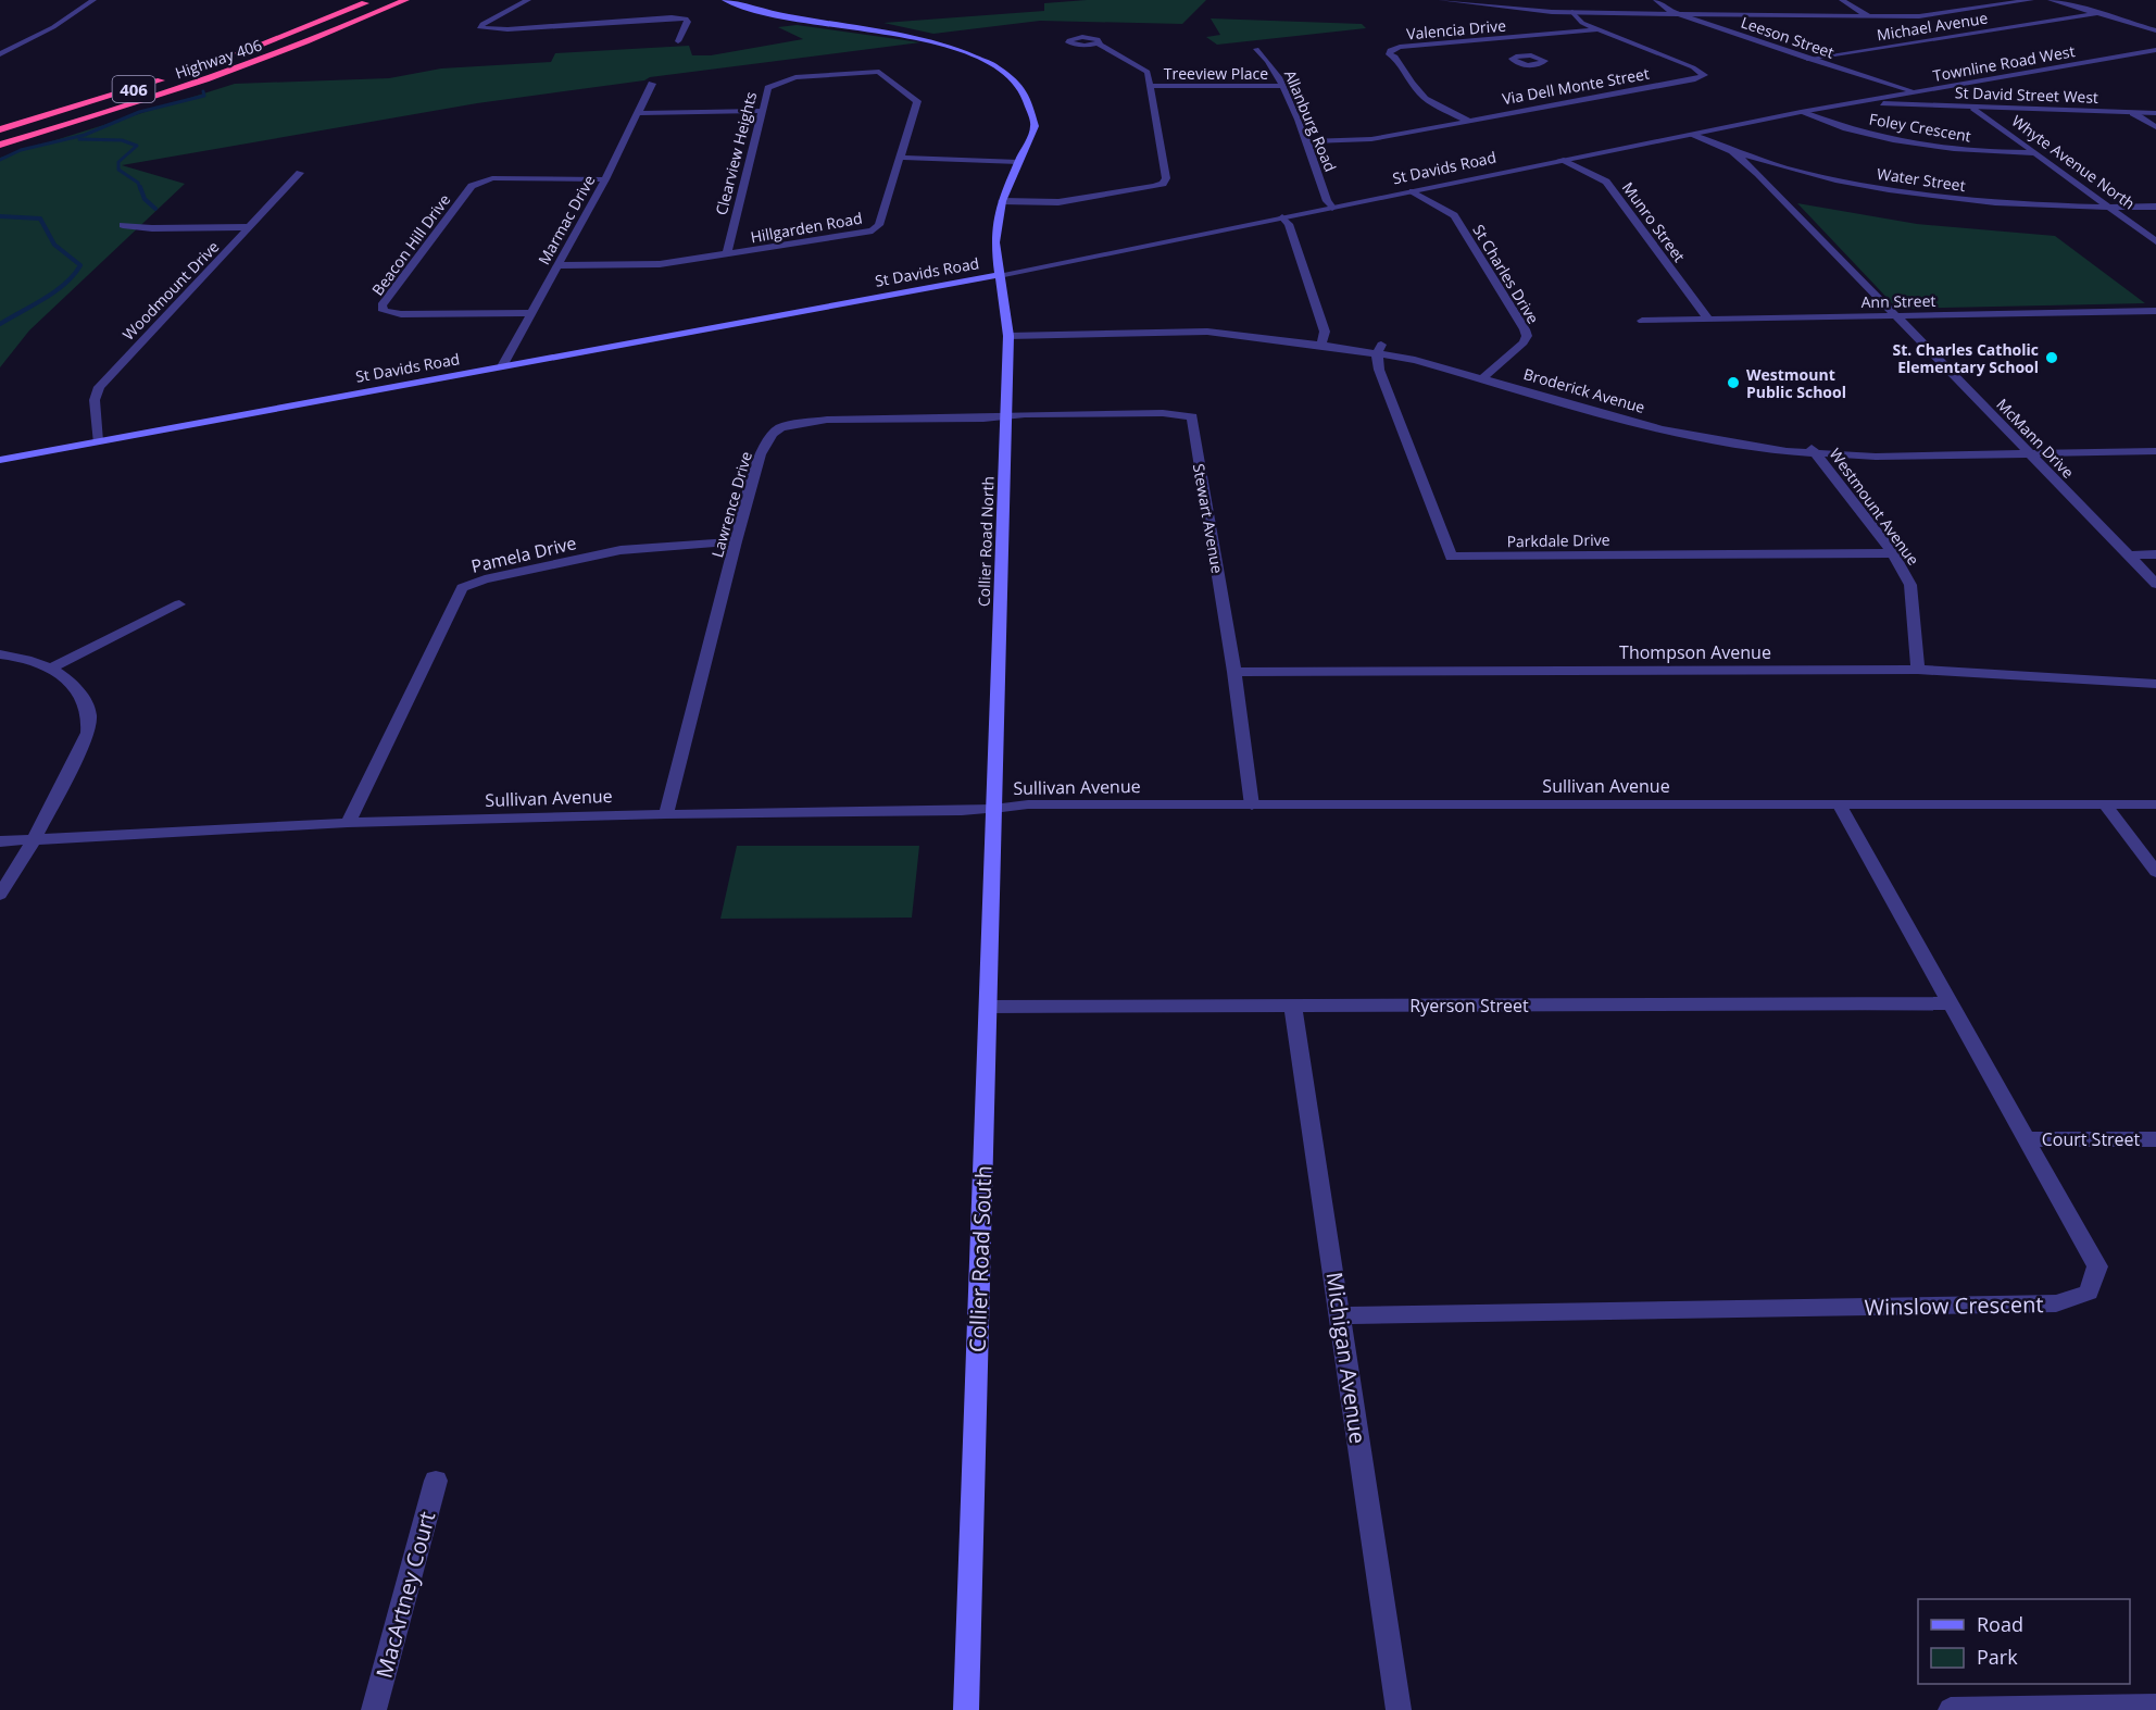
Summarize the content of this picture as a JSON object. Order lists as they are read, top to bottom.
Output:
{
  "streets": {
    "highway": ["Highway 406", "406"],
    "main road": ["St Davids Road", "Collier Road North", "Collier Road South"],
    "street": [
      "Michael Avenue",
      "Valencia Drive",
      "Leeson Street",
      "Townline Road West",
      "Treeview Place",
      "Via Dell Monte Street",
      "St David Street West",
      "Allanburg Road",
      "Foley Crescent",
      "Clearview Heights",
      "Whyte Avenue North",
      "Water Street",
      "Marmac Drive",
      "Munro Street",
      "Hillgarden Road",
      "Beacon Hill Drive",
      "St Charles Drive",
      "Woodmount Drive",
      "Ann Street",
      "Broderick Avenue",
      "McMann Drive",
      "Lawrence Drive",
      "Westmount Avenue",
      "Stewart Avenue",
      "Parkdale Drive",
      "Pamela Drive",
      "Thompson Avenue",
      "Sullivan Avenue",
      "Ryerson Street",
      "Court Street",
      "Winslow Crescent",
      "Michigan Avenue",
      "MacArtney Court"
    ]
  },
  "crossings": [
    ["Michael Avenue", "Leeson Street"],
    ["Valencia Drive", "Via Dell Monte Street"],
    ["Leeson Street", "Townline Road West"],
    ["Townline Road West", "St David Street West"],
    ["Townline Road West", "St Davids Road"],
    ["Treeview Place", "Allanburg Road"],
    ["Via Dell Monte Street", "Allanburg Road"],
    ["St David Street West", "Whyte Avenue North"],
    ["St David Street West", "St Davids Road"],
    ["Allanburg Road", "St Davids Road"],
    ["Foley Crescent", "Whyte Avenue North"],
    ["Foley Crescent", "St Davids Road"],
    ["Clearview Heights", "Hillgarden Road"],
    ["Whyte Avenue North", "Water Street"],
    ["St Davids Road", "Water Street"],
    ["St Davids Road", "Marmac Drive"],
    ["St Davids Road", "Munro Street"],
    ["St Davids Road", "St Charles Drive"],
    ["St Davids Road", "Woodmount Drive"],
    ["St Davids Road", "Collier Road North"],
    ["Water Street", "McMann Drive"],
    ["Marmac Drive", "Hillgarden Road"],
    ["Marmac Drive", "Beacon Hill Drive"],
    ["Munro Street", "Ann Street"],
    ["St Charles Drive", "Broderick Avenue"],
    ["Ann Street", "McMann Drive"],
    ["Broderick Avenue", "McMann Drive"],
    ["Broderick Avenue", "Westmount Avenue"],
    ["Broderick Avenue", "Parkdale Drive"],
    ["Broderick Avenue", "Collier Road North"],
    ["Lawrence Drive", "Stewart Avenue"],
    ["Lawrence Drive", "Collier Road North"],
    ["Lawrence Drive", "Pamela Drive"],
    ["Lawrence Drive", "Sullivan Avenue"],
    ["Westmount Avenue", "Parkdale Drive"],
    ["Westmount Avenue", "Thompson Avenue"],
    ["Stewart Avenue", "Collier Road North"],
    ["Stewart Avenue", "Thompson Avenue"],
    ["Stewart Avenue", "Sullivan Avenue"],
    ["Collier Road North", "Sullivan Avenue"],
    ["Collier Road North", "Collier Road South"],
    ["Pamela Drive", "Sullivan Avenue"],
    ["Sullivan Avenue", "Collier Road South"],
    ["Sullivan Avenue", "Winslow Crescent"],
    ["Ryerson Street", "Collier Road South"],
    ["Ryerson Street", "Winslow Crescent"],
    ["Ryerson Street", "Michigan Avenue"],
    ["Court Street", "Winslow Crescent"],
    ["Winslow Crescent", "Michigan Avenue"]
  ],
  "places": ["St. Charles Catholic Elementary School", "Westmount Public School"],
  "legend": ["Road", "Park"]
}
